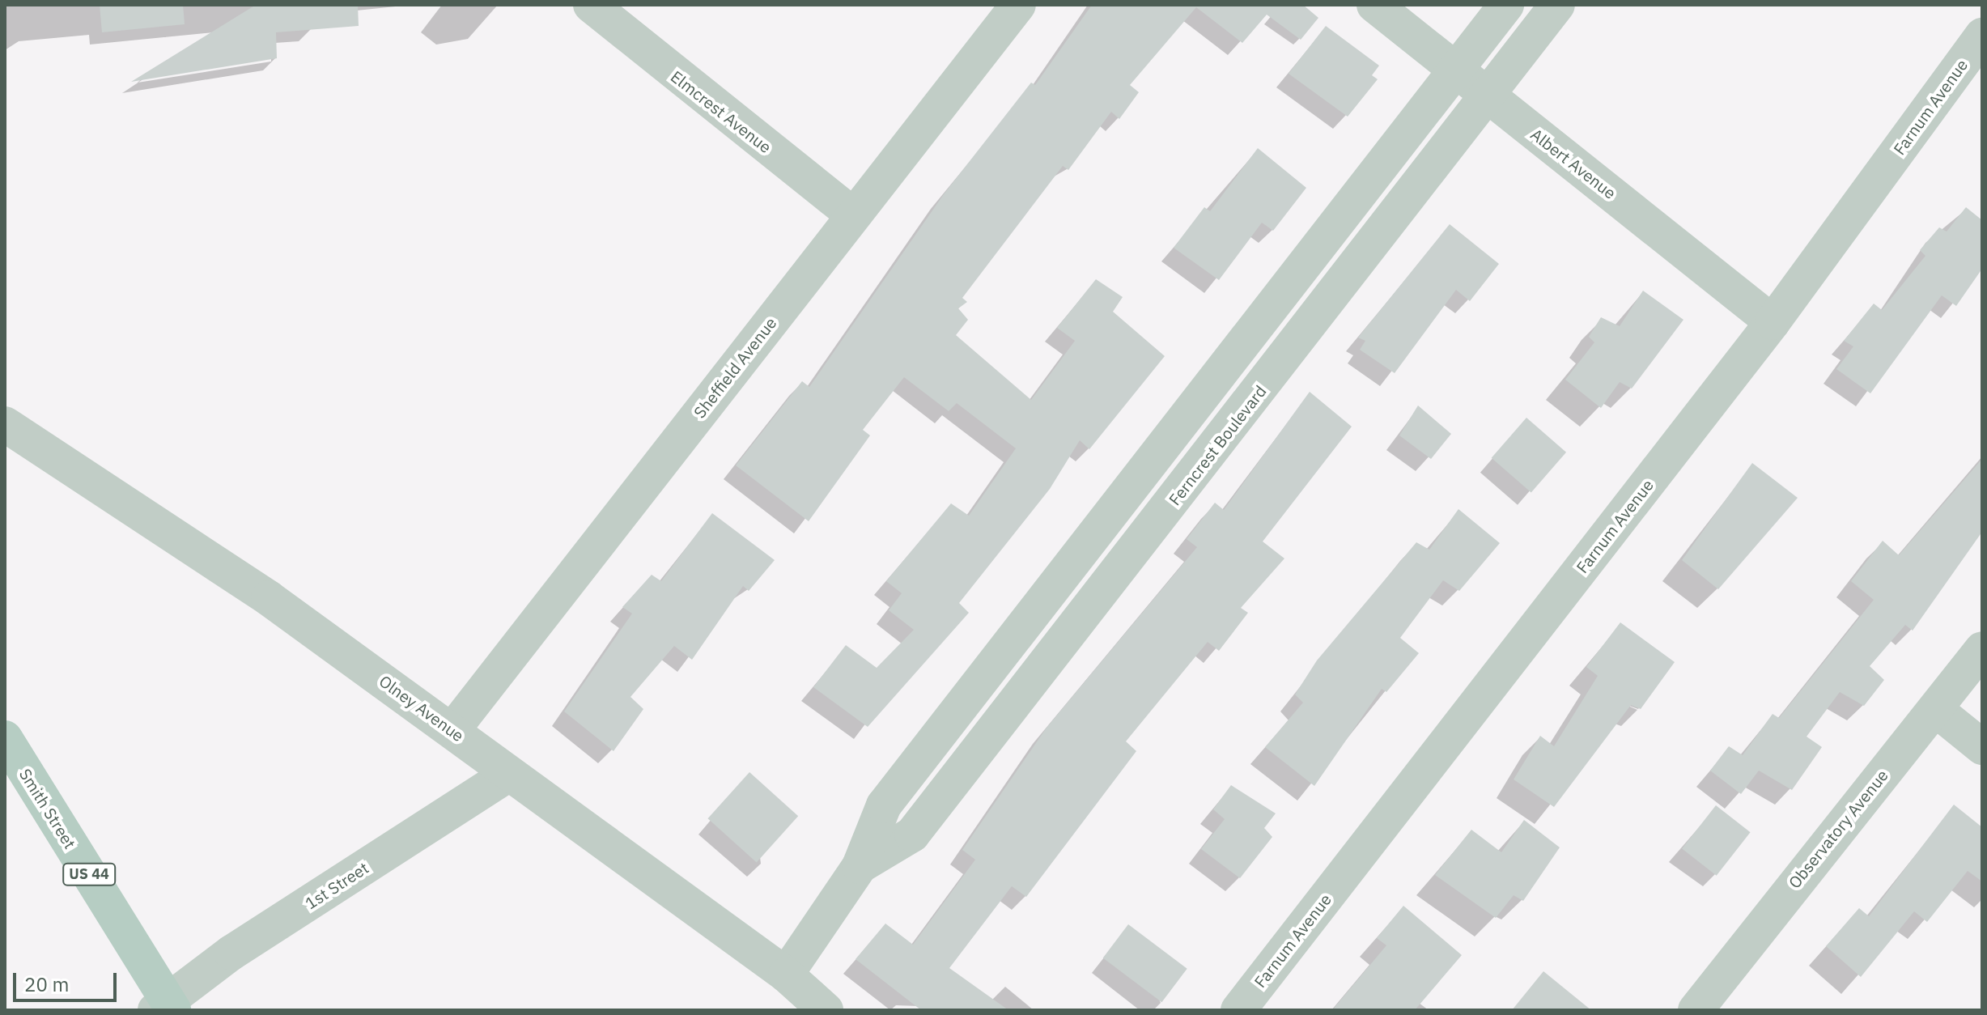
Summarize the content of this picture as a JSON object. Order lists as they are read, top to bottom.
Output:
{
  "streets": {
    "main road": ["Smith Street", "US 44"],
    "street": [
      "Farnum Avenue",
      "Elmcrest Avenue",
      "Albert Avenue",
      "Sheffield Avenue",
      "Ferncrest Boulevard",
      "Olney Avenue",
      "Observatory Avenue",
      "1st Street"
    ]
  },
  "crossings": [
    ["Farnum Avenue", "Albert Avenue"],
    ["Elmcrest Avenue", "Sheffield Avenue"],
    ["Albert Avenue", "Ferncrest Boulevard"],
    ["Sheffield Avenue", "Olney Avenue"],
    ["Ferncrest Boulevard", "Olney Avenue"],
    ["Olney Avenue", "1st Street"],
    ["Smith Street", "1st Street"]
  ],
  "scale_bar": "20 m"
}
